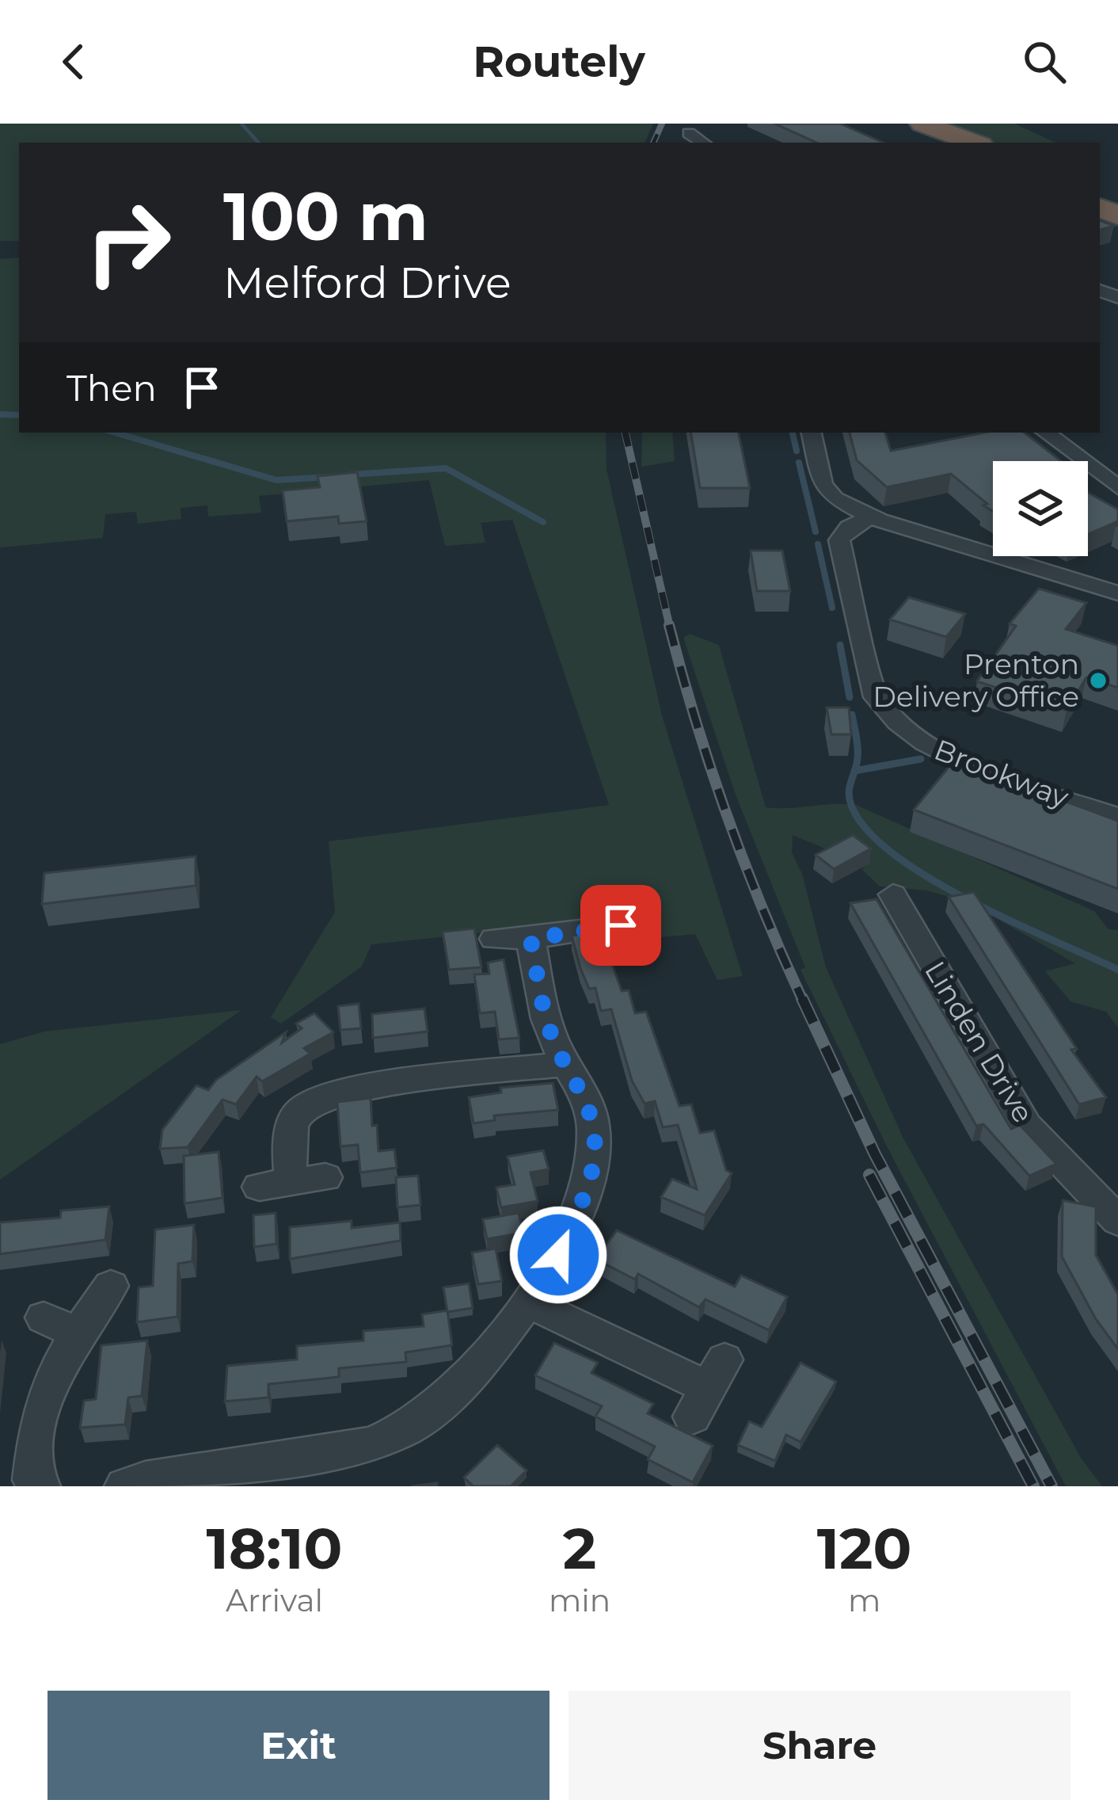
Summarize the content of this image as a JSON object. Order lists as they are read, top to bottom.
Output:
{
  "streets": {
    "street": ["Brookway", "Linden Drive"]
  },
  "places": ["Prenton Delivery Office"],
  "page": {
    "header": "Routely",
    "turn": ["100 m", "Melford Drive"],
    "then": "Then",
    "eta": [
      "18:10",
      "Arrival",
      "2",
      "min",
      "120",
      "m"
    ],
    "buttons": ["Exit", "Share"]
  }
}
